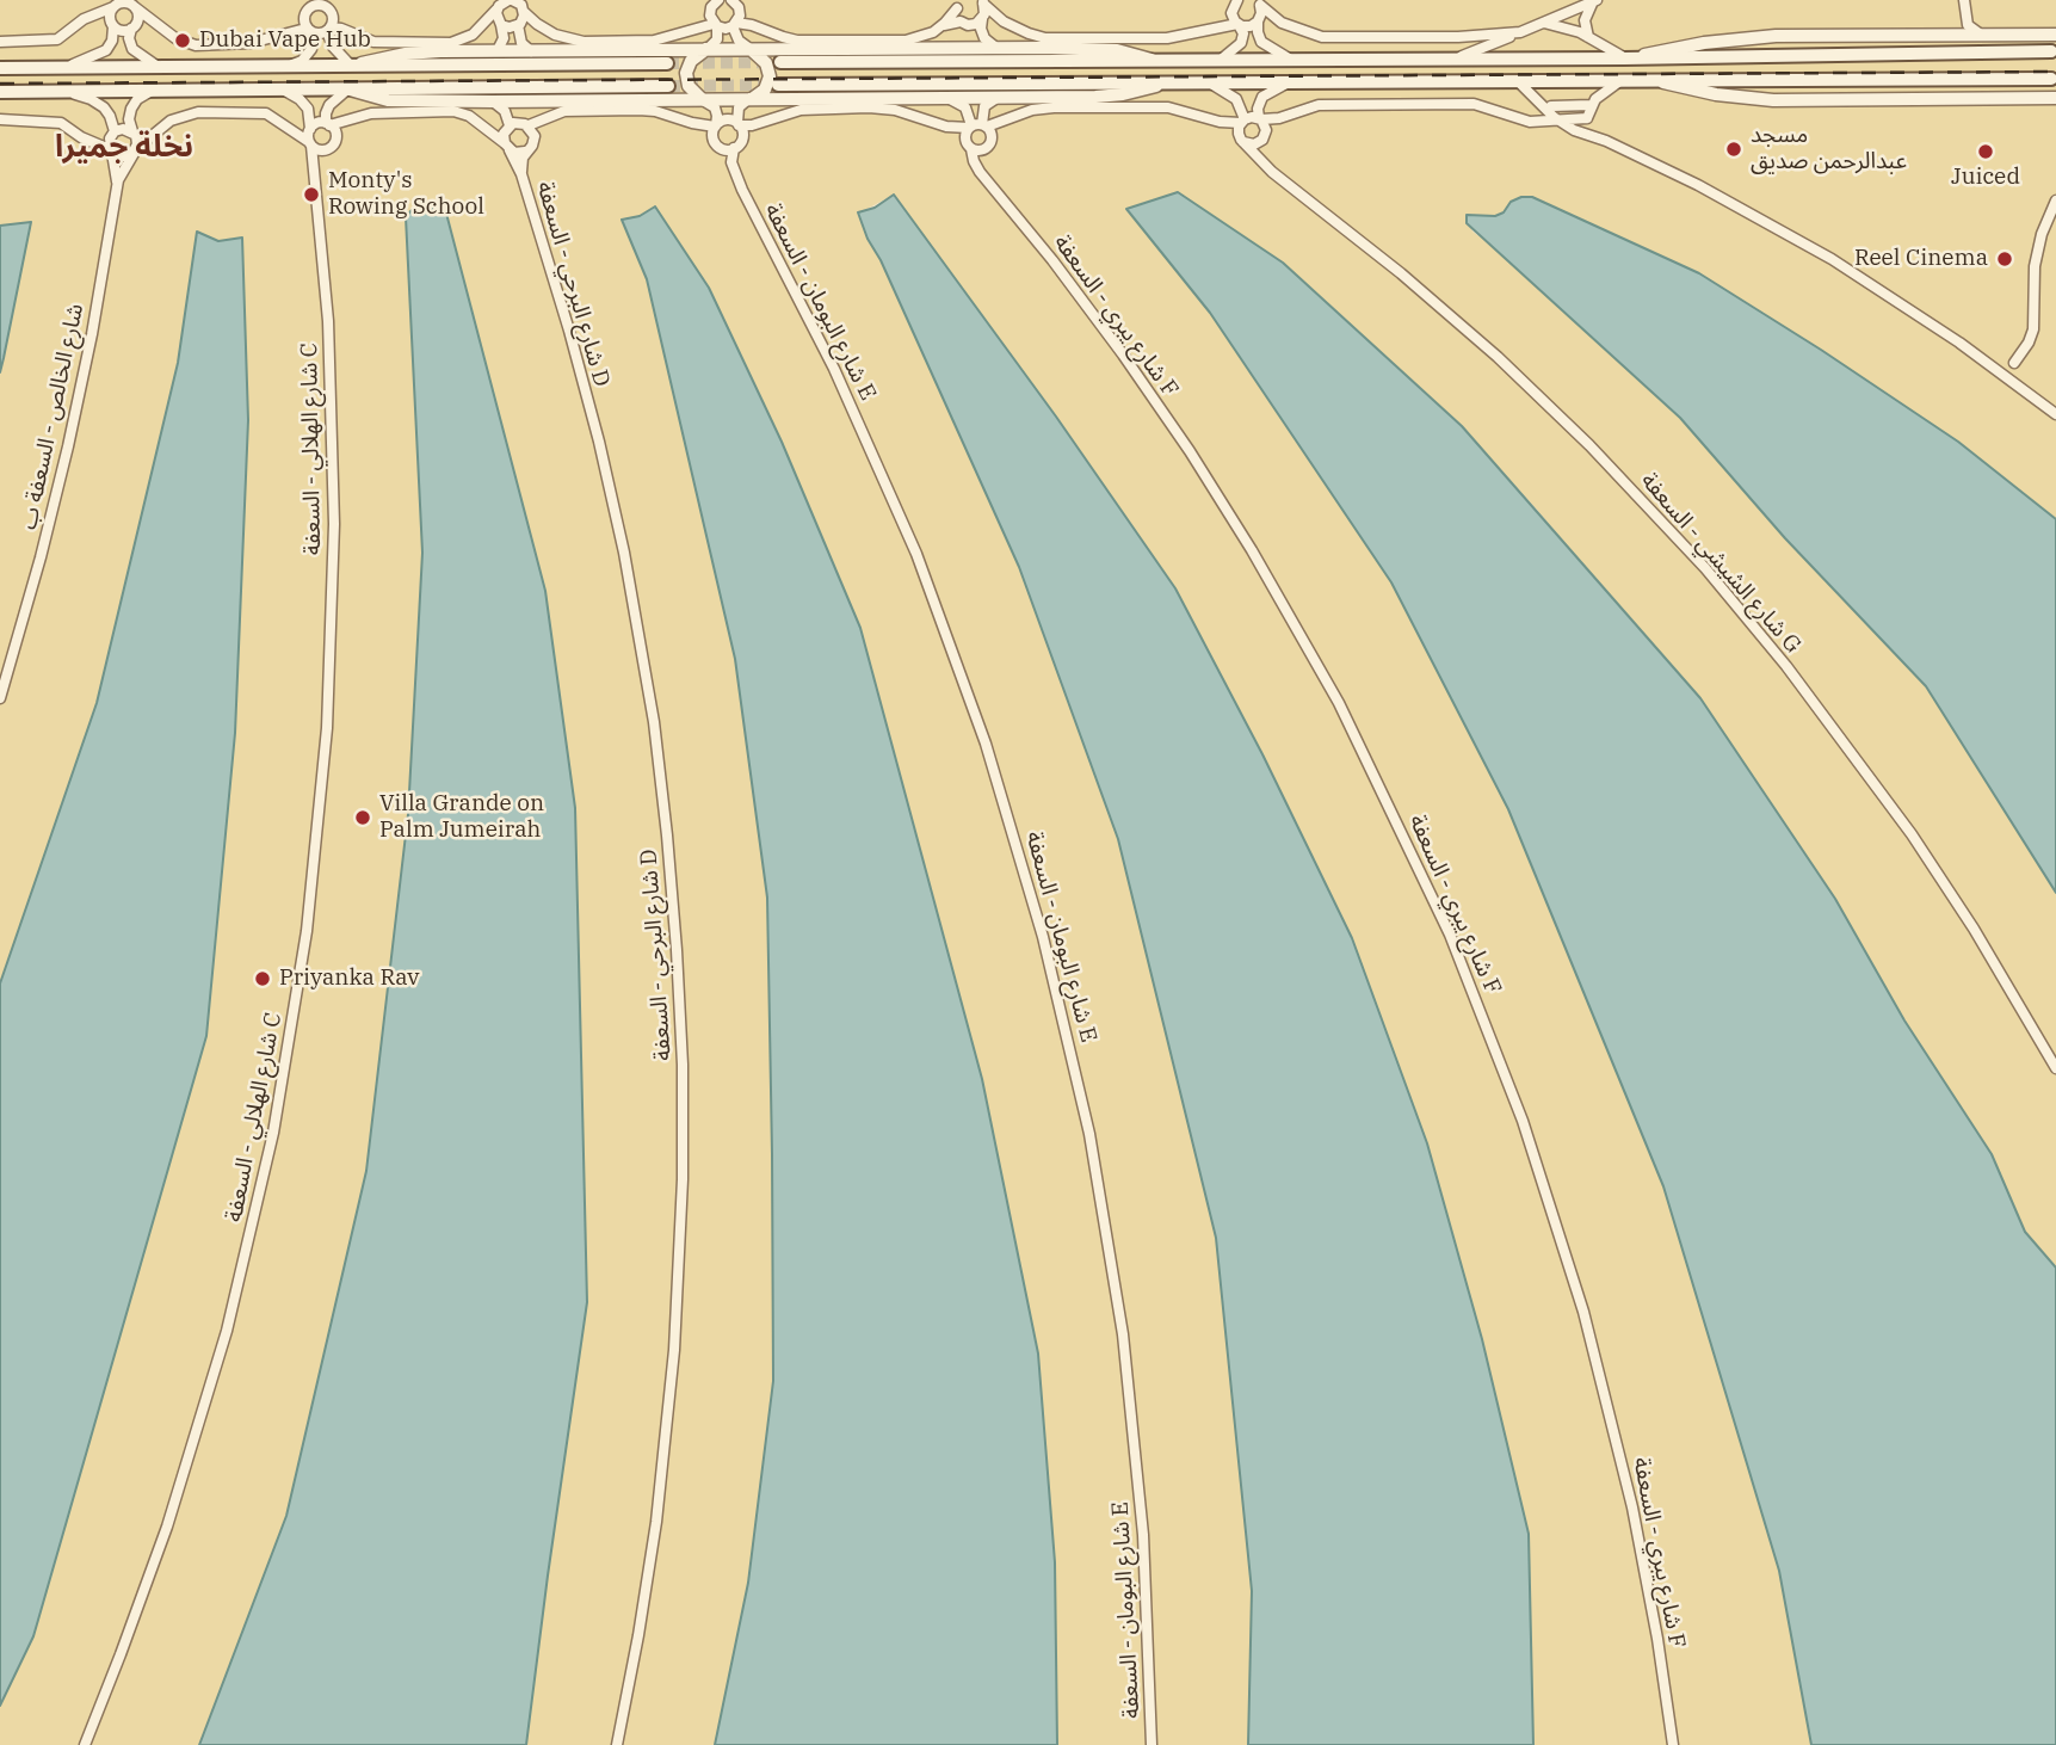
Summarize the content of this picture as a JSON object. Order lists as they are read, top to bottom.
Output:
{
  "streets": {
    "street": [
      "شارع البرحي - السعفة D",
      "شارع البومان - السعفة E",
      "شارع يبري - السعفة F",
      "شارع الخالص - السعفة ب",
      "شارع الهلالي - السعفة C",
      "شارع الشيشي - السعفة G"
    ]
  },
  "districts": ["نخلة جميرا"],
  "places": [
    "Dubai Vape Hub",
    "مسجد عبدالرحمن صديق",
    "Juiced",
    "Monty's Rowing School",
    "Reel Cinema",
    "Villa Grande on Palm Jumeirah",
    "Priyanka Rav"
  ]
}
